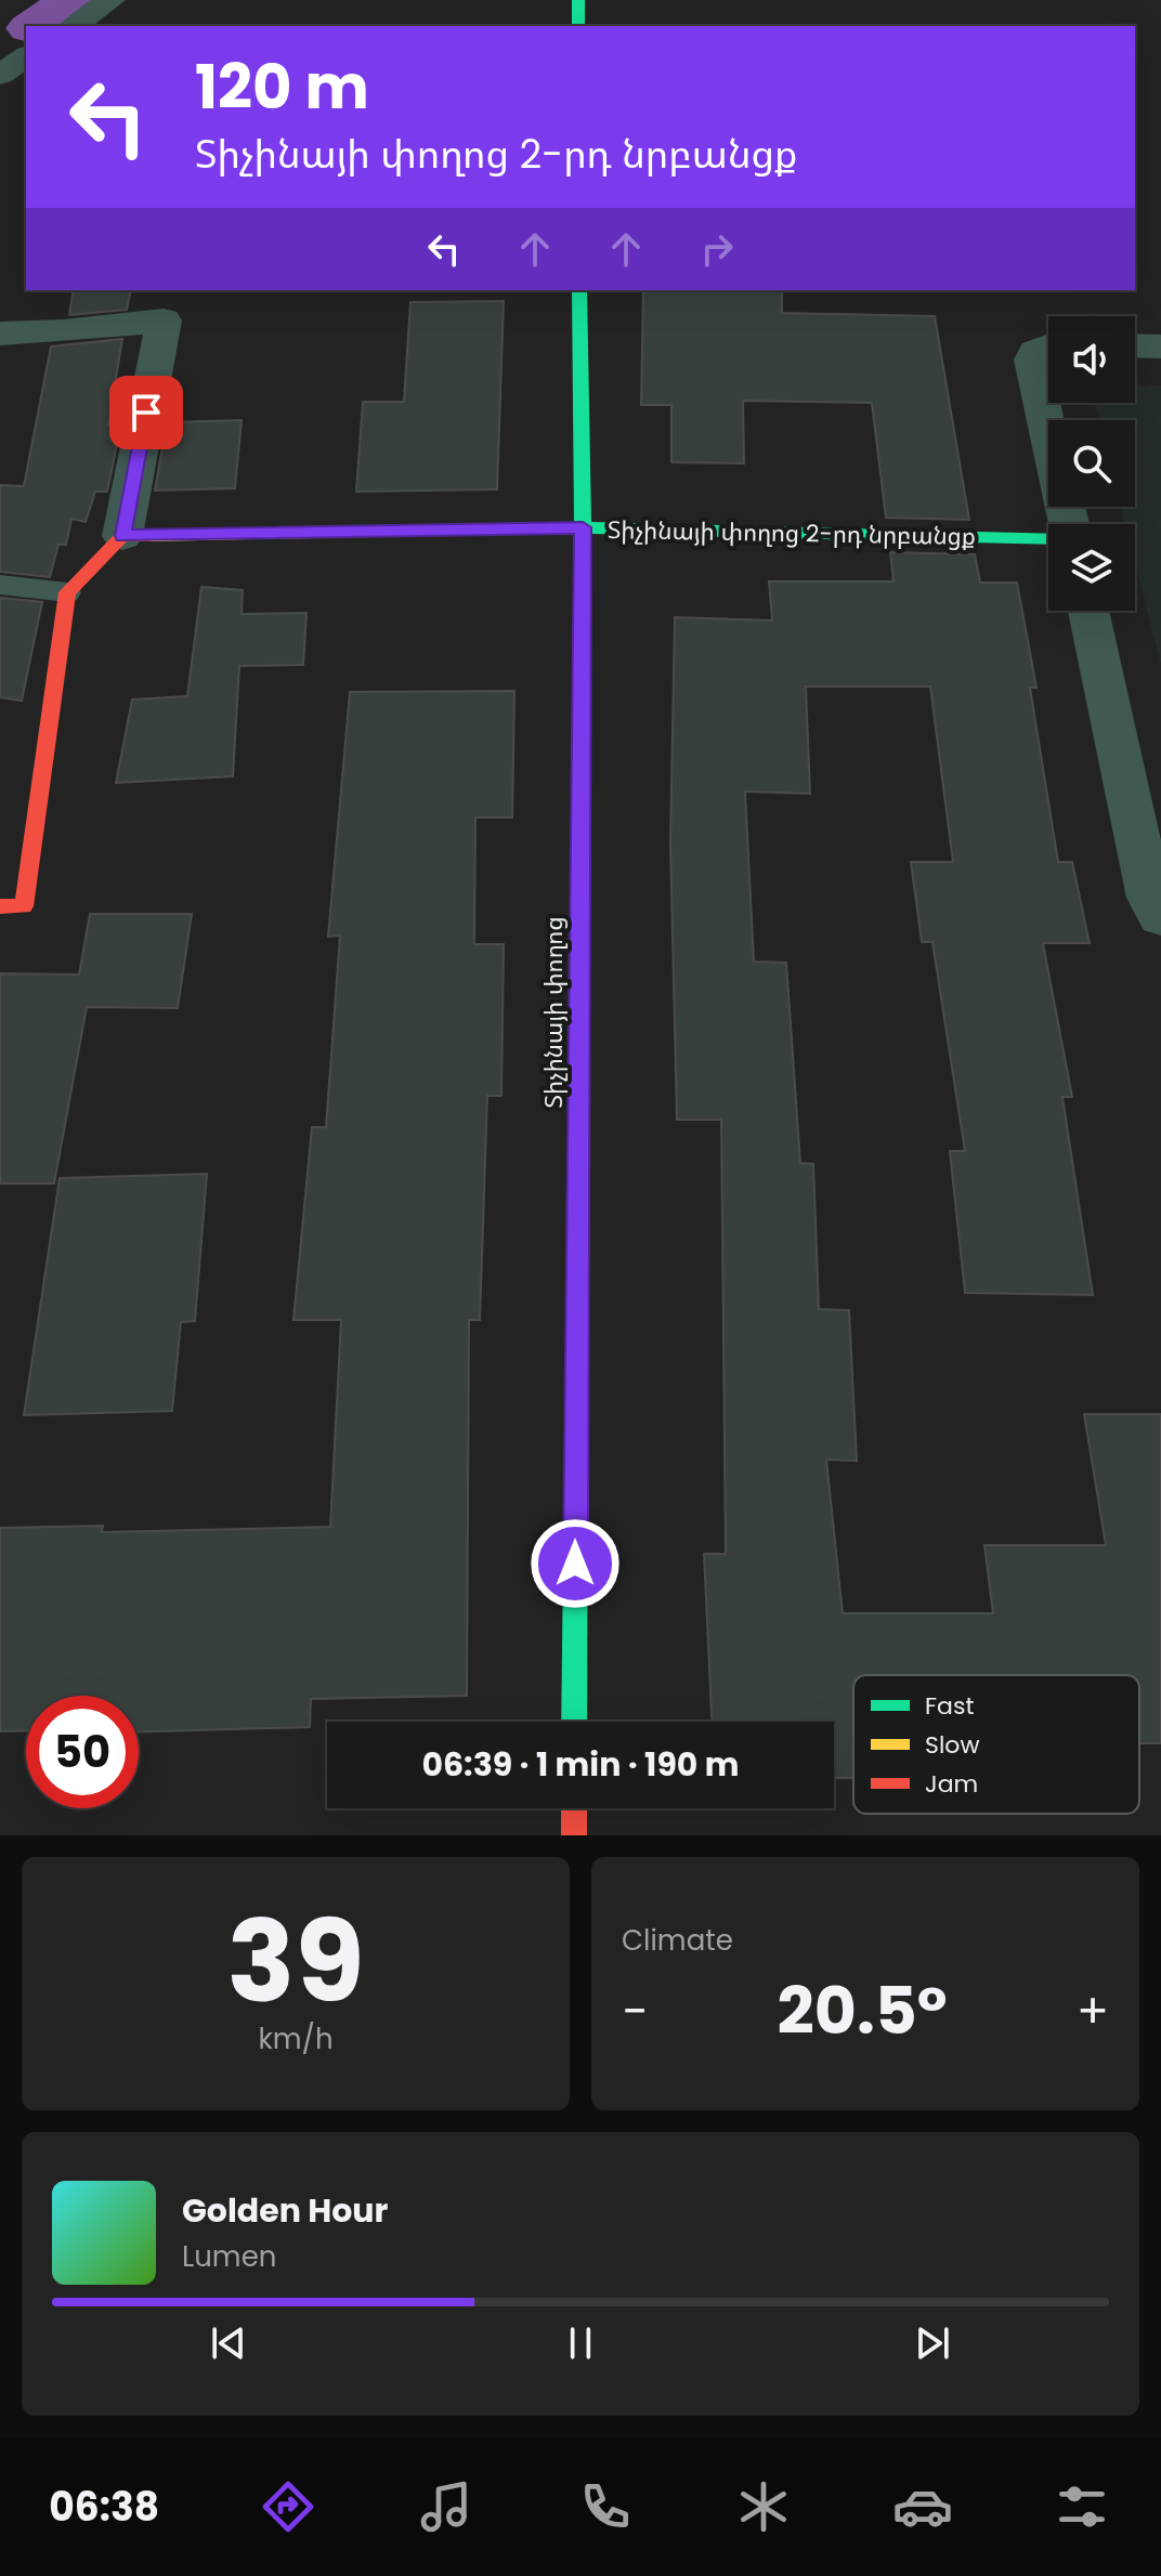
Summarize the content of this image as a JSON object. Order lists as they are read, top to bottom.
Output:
{
  "streets": {
    "main road": ["Տիչինայի փողոց 2-րդ նրբանցք", "Տիչինայի փողոց"]
  },
  "crossings": [
    ["Տիչինայի փողոց 2-րդ նրբանցք", "Տիչինայի փողոց"]
  ],
  "legend": ["Fast", "Slow", "Jam"],
  "page": {
    "turn": ["120 m", "Տիչինայի փողոց 2-րդ նրբանցք"],
    "limit": "50",
    "trip": "06:39 · 1 min · 190 m",
    "tile": [
      ["39", "km/h"],
      "Climate"
    ],
    "heat": ["−", "20.5°", "+"],
    "song": ["Golden Hour", "Lumen"],
    "tabs": "06:38"
  }
}
